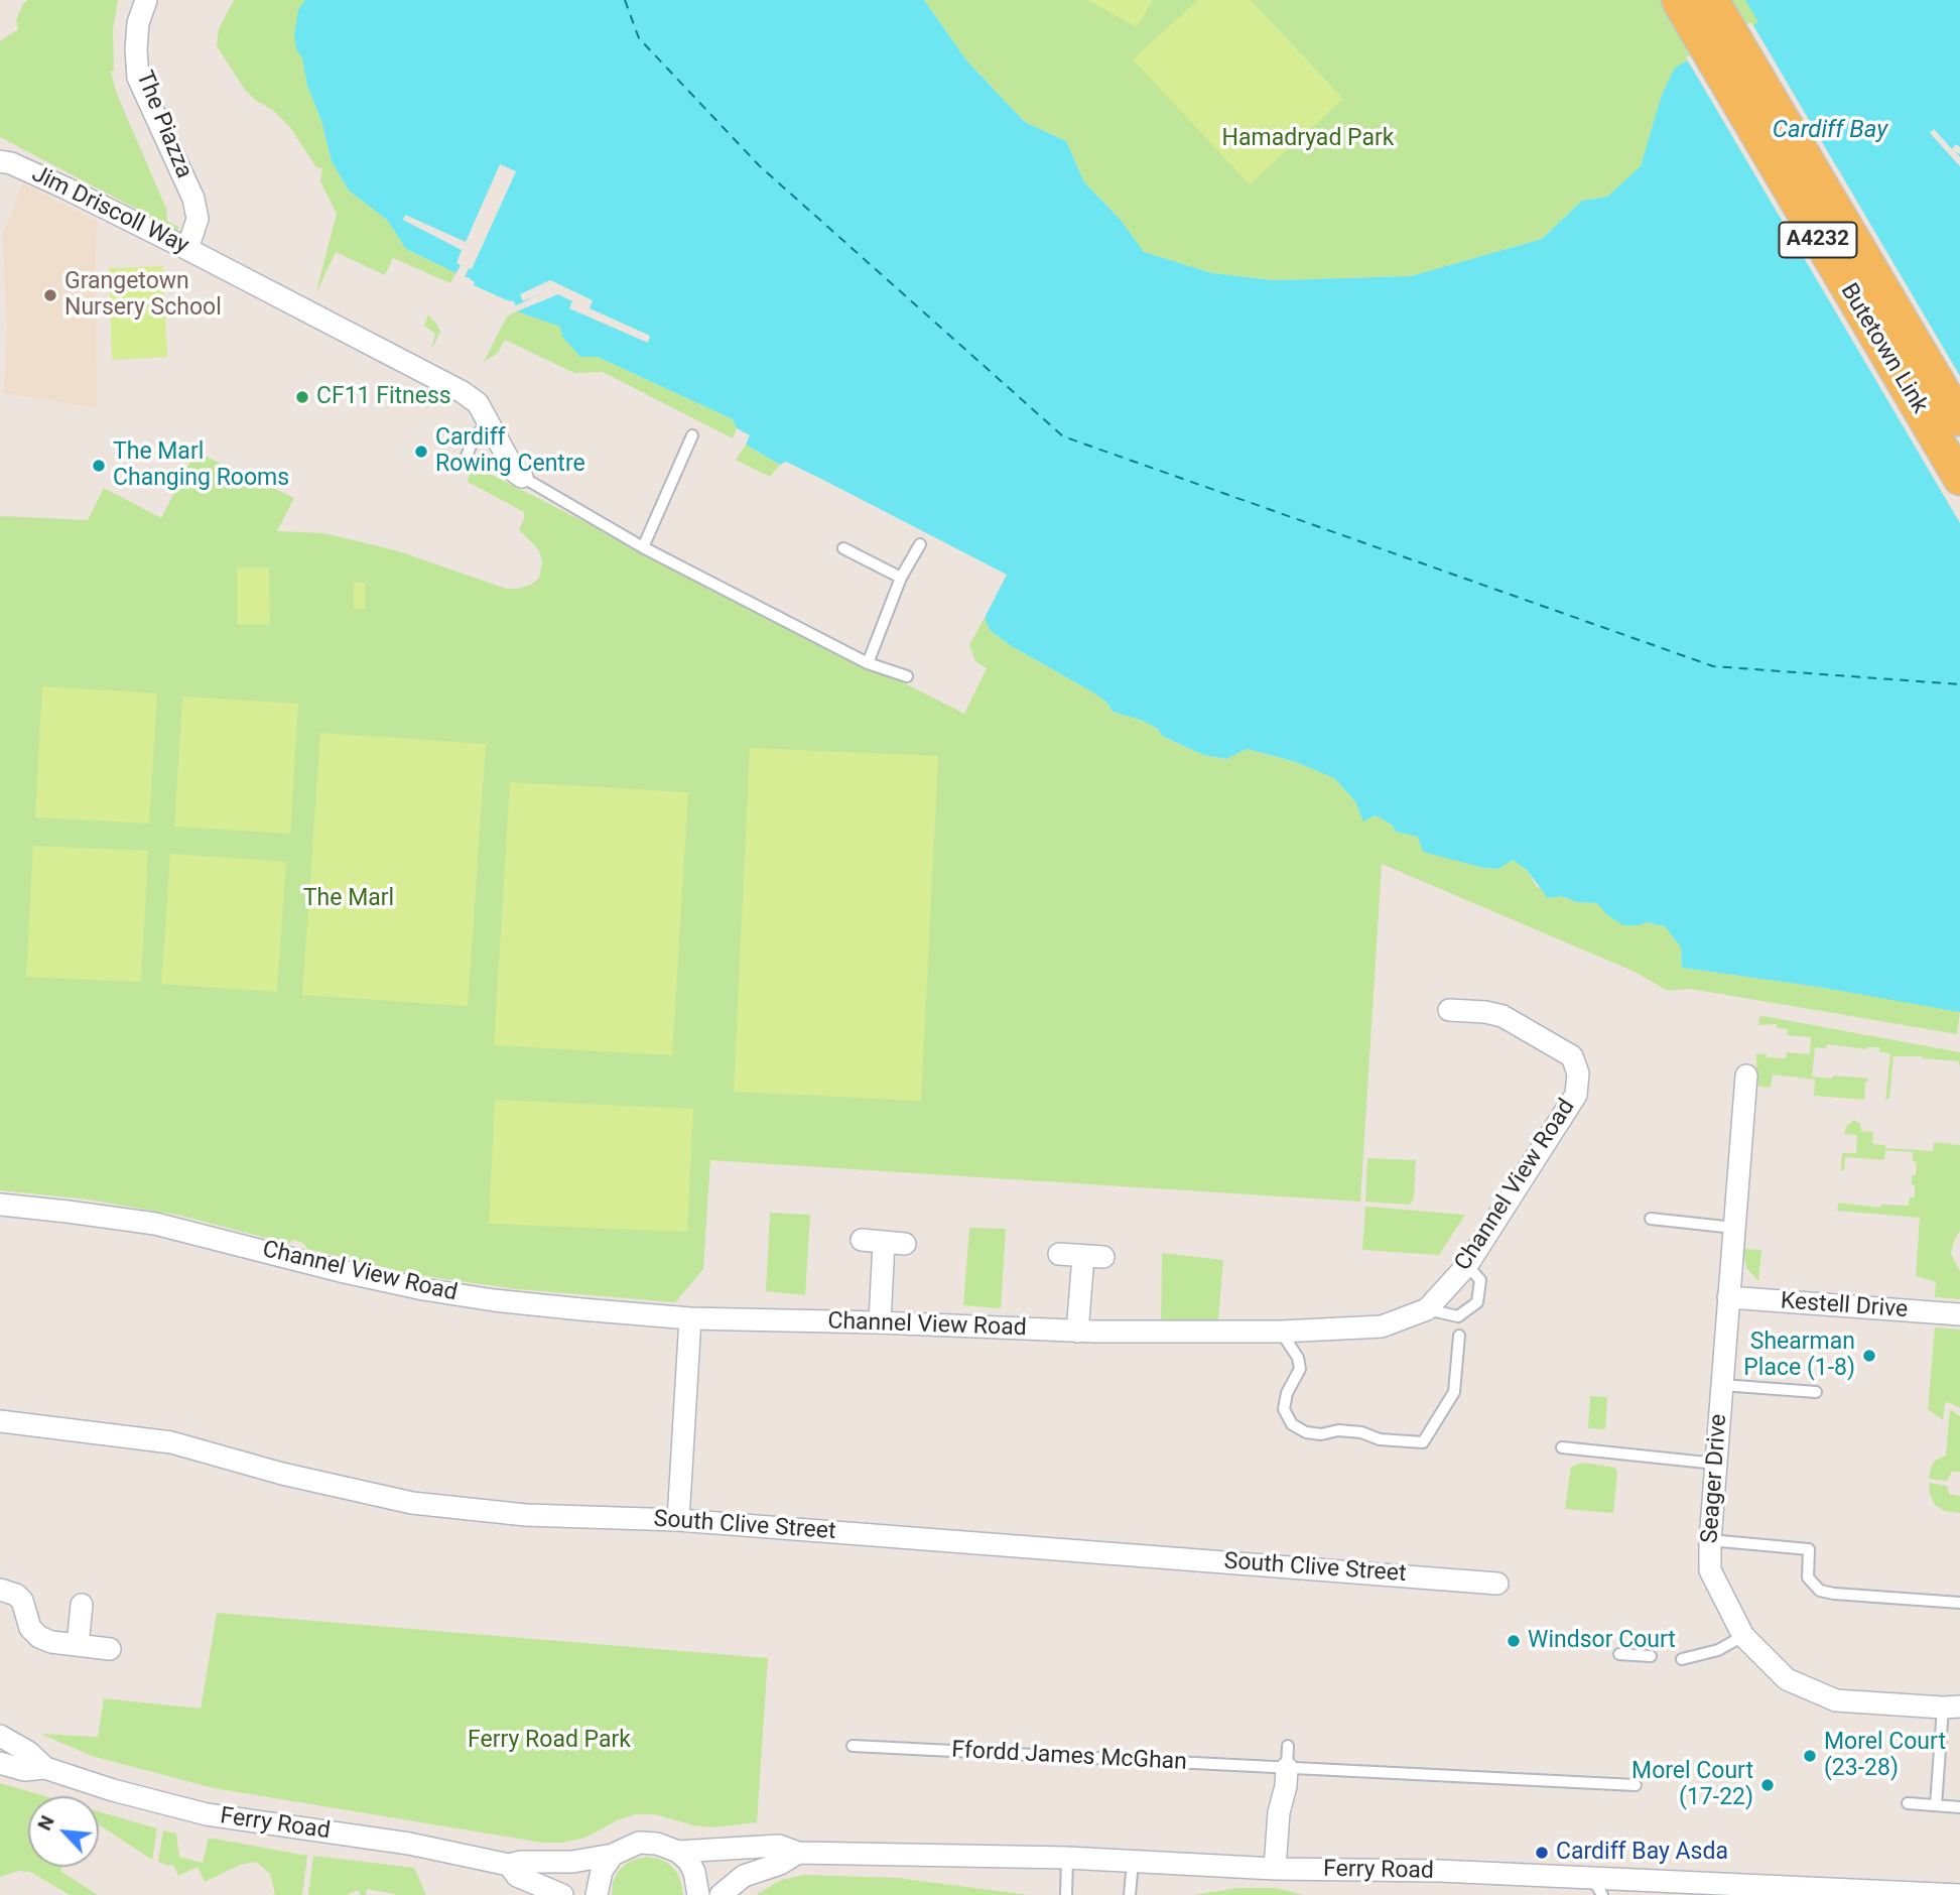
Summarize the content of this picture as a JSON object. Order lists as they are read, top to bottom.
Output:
{
  "streets": {
    "main road": ["A4232", "Butetown Link"],
    "street": [
      "The Piazza",
      "Jim Driscoll Way",
      "Channel View Road",
      "Kestell Drive",
      "Seager Drive",
      "South Clive Street",
      "Ferry Road"
    ],
    "lane": ["Ffordd James McGhan"]
  },
  "crossings": [
    ["The Piazza", "Jim Driscoll Way"],
    ["Kestell Drive", "Seager Drive"]
  ],
  "water": ["Cardiff Bay"],
  "parks": ["Hamadryad Park", "The Marl", "Ferry Road Park"],
  "places": [
    "Grangetown Nursery School",
    "CF11 Fitness",
    "Cardiff Rowing Centre",
    "The Marl Changing Rooms",
    "Shearman Place (1-8)",
    "Windsor Court",
    "Morel Court (23-28)",
    "Morel Court (17-22)",
    "Cardiff Bay Asda"
  ],
  "north": "top left"
}
